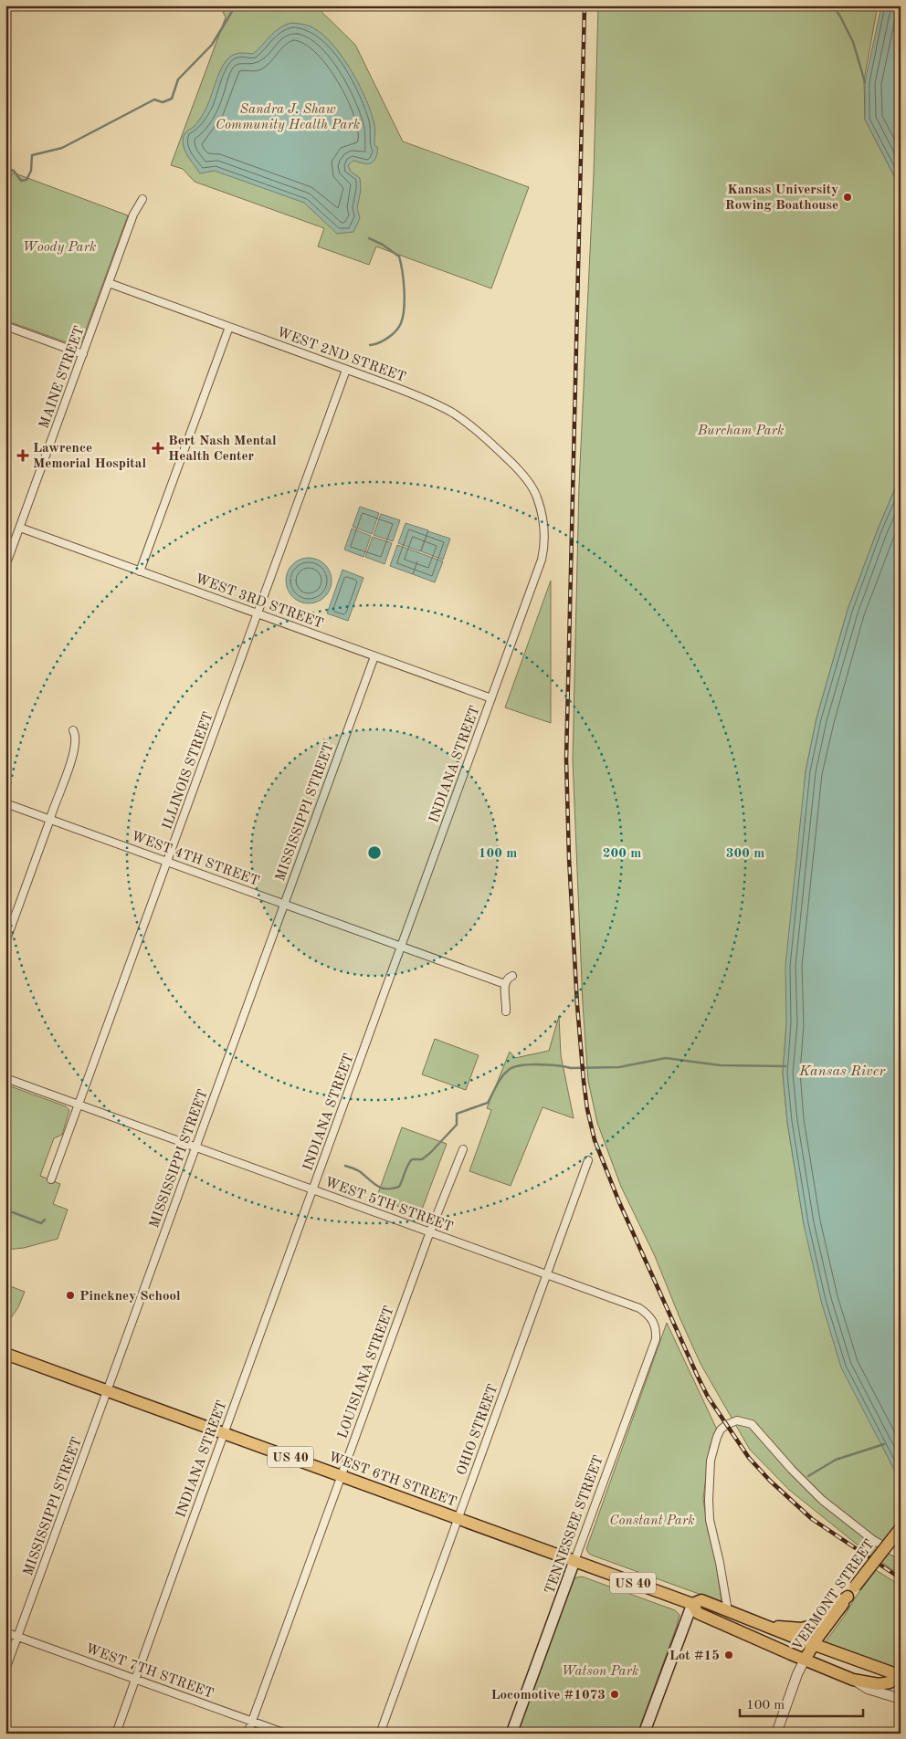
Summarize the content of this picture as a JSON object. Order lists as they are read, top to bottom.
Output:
{
  "streets": {
    "highway": ["US 40", "WEST 6TH STREET", "VERMONT STREET"],
    "main road": ["TENNESSEE STREET"],
    "street": [
      "WEST 2ND STREET",
      "MAINE STREET",
      "WEST 3RD STREET",
      "INDIANA STREET",
      "ILLINOIS STREET",
      "MISSISSIPPI STREET",
      "WEST 4TH STREET",
      "WEST 5TH STREET",
      "LOUISIANA STREET",
      "OHIO STREET",
      "WEST 7TH STREET"
    ]
  },
  "crossings": [
    ["WEST 2ND STREET", "MAINE STREET"],
    ["WEST 2ND STREET", "INDIANA STREET"],
    ["WEST 2ND STREET", "ILLINOIS STREET"],
    ["MAINE STREET", "WEST 3RD STREET"],
    ["WEST 3RD STREET", "INDIANA STREET"],
    ["WEST 3RD STREET", "ILLINOIS STREET"],
    ["WEST 3RD STREET", "MISSISSIPPI STREET"],
    ["INDIANA STREET", "WEST 4TH STREET"],
    ["INDIANA STREET", "WEST 5TH STREET"],
    ["INDIANA STREET", "WEST 6TH STREET"],
    ["INDIANA STREET", "WEST 7TH STREET"],
    ["ILLINOIS STREET", "WEST 4TH STREET"],
    ["ILLINOIS STREET", "WEST 5TH STREET"],
    ["MISSISSIPPI STREET", "WEST 4TH STREET"],
    ["MISSISSIPPI STREET", "WEST 5TH STREET"],
    ["MISSISSIPPI STREET", "WEST 6TH STREET"],
    ["MISSISSIPPI STREET", "WEST 7TH STREET"],
    ["WEST 5TH STREET", "LOUISIANA STREET"],
    ["WEST 5TH STREET", "OHIO STREET"],
    ["WEST 5TH STREET", "TENNESSEE STREET"],
    ["LOUISIANA STREET", "WEST 6TH STREET"],
    ["LOUISIANA STREET", "WEST 7TH STREET"],
    ["OHIO STREET", "WEST 6TH STREET"],
    ["US 40", "WEST 6TH STREET"],
    ["US 40", "VERMONT STREET"],
    ["WEST 6TH STREET", "TENNESSEE STREET"],
    ["WEST 6TH STREET", "VERMONT STREET"]
  ],
  "water": ["Kansas River"],
  "parks": [
    "Sandra J. Shaw Community Health Park",
    "Woody Park",
    "Burcham Park",
    "Constant Park",
    "Watson Park"
  ],
  "places": {
    "other": [
      "Kansas University Rowing Boathouse",
      "Pinckney School",
      "Lot #15",
      "Locomotive #1073"
    ],
    "health": ["Bert Nash Mental Health Center", "Lawrence Memorial Hospital"]
  },
  "scale_bar": "100 m",
  "rings": ["100 m", "200 m", "300 m"]
}
